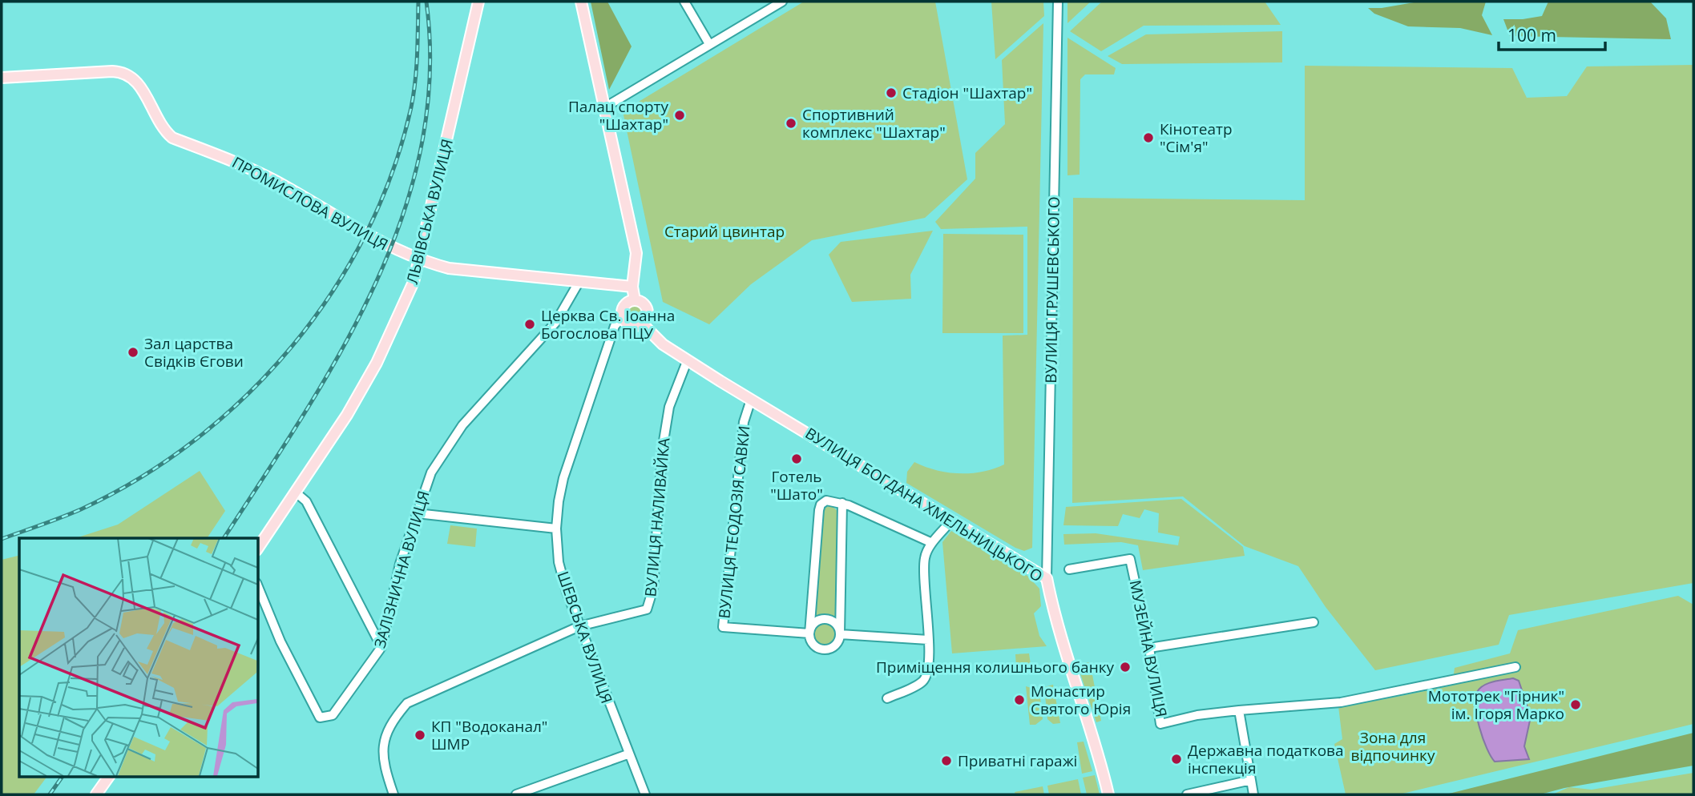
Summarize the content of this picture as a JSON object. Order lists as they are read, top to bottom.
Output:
{
  "streets": {
    "main road": ["ПРОМИСЛОВА ВУЛИЦЯ", "ЛЬВІВСЬКА ВУЛИЦЯ", "ВУЛИЦЯ БОГДАНА ХМЕЛЬНИЦЬКОГО"],
    "street": [
      "ВУЛИЦЯ ГРУШЕВСЬКОГО",
      "ВУЛИЦЯ НАЛИВАЙКА",
      "ВУЛИЦЯ ТЕОДОЗІЯ САВКИ",
      "ЗАЛІЗНИЧНА ВУЛИЦЯ",
      "ШЕВСЬКА ВУЛИЦЯ",
      "МУЗЕЙНА ВУЛИЦЯ"
    ]
  },
  "crossings": [
    ["ПРОМИСЛОВА ВУЛИЦЯ", "ЛЬВІВСЬКА ВУЛИЦЯ"],
    ["ВУЛИЦЯ ГРУШЕВСЬКОГО", "ВУЛИЦЯ БОГДАНА ХМЕЛЬНИЦЬКОГО"],
    ["ВУЛИЦЯ БОГДАНА ХМЕЛЬНИЦЬКОГО", "ВУЛИЦЯ НАЛИВАЙКА"],
    ["ВУЛИЦЯ БОГДАНА ХМЕЛЬНИЦЬКОГО", "ВУЛИЦЯ ТЕОДОЗІЯ САВКИ"],
    ["ВУЛИЦЯ БОГДАНА ХМЕЛЬНИЦЬКОГО", "ШЕВСЬКА ВУЛИЦЯ"],
    ["ВУЛИЦЯ НАЛИВАЙКА", "ШЕВСЬКА ВУЛИЦЯ"]
  ],
  "parks": ["Старий цвинтар", "Зона для відпочинку"],
  "places": [
    "Стадіон \"Шахтар\"",
    "Палац спорту \"Шахтар\"",
    "Спортивний комплекс \"Шахтар\"",
    "Кінотеатр \"Сім'я\"",
    "Церква Св. Іоанна Богослова ПЦУ",
    "Зал царства Свідків Єгови",
    "Готель \"Шато\"",
    "Приміщення колишнього банку",
    "Монастир Святого Юрія",
    "Мототрек \"Гірник\" ім. Ігоря Марко",
    "КП \"Водоканал\" ШМР",
    "Державна податкова інспекція",
    "Приватні гаражі"
  ],
  "scale_bar": "100 m"
}
